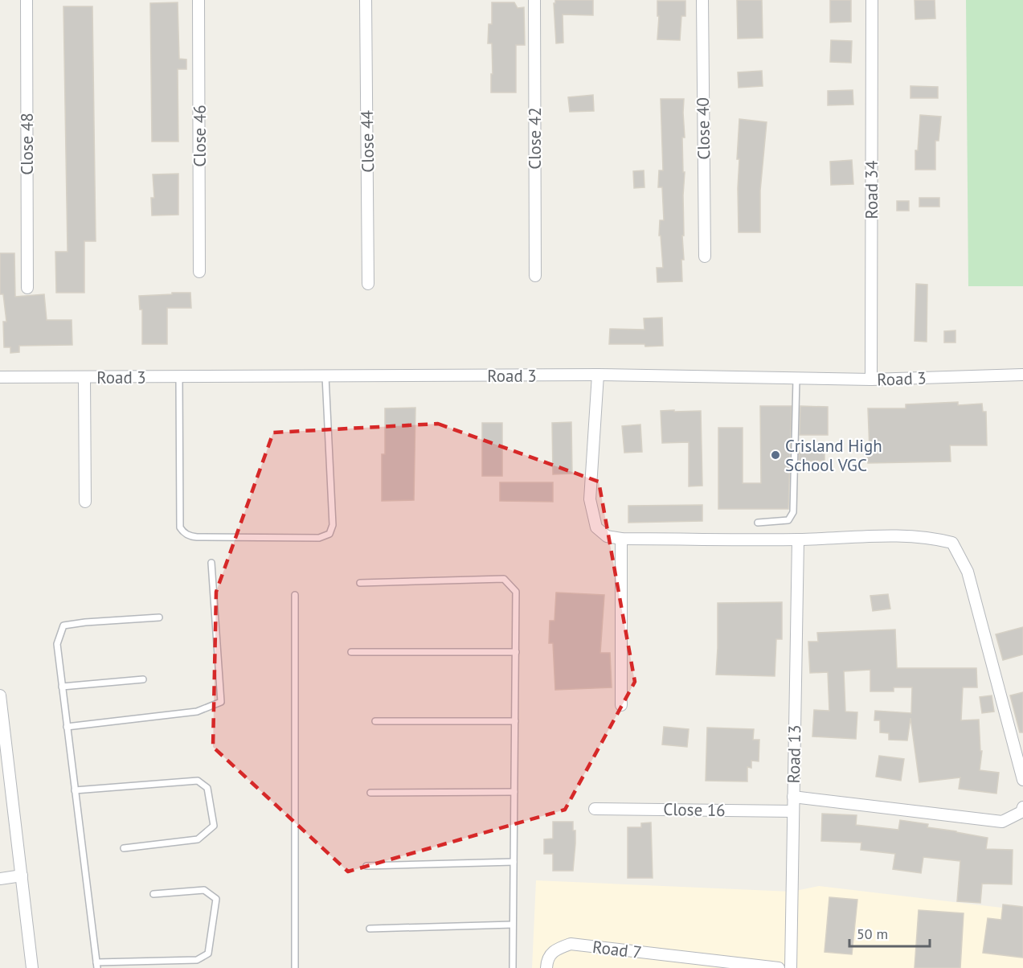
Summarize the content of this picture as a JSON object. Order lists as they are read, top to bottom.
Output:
{
  "streets": {
    "street": [
      "Close 40",
      "Close 46",
      "Close 42",
      "Close 44",
      "Close 48",
      "Road 34",
      "Road 3",
      "Road 13",
      "Close 16",
      "Road 7"
    ]
  },
  "crossings": [
    ["Road 34", "Road 3"],
    ["Road 13", "Close 16"]
  ],
  "places": ["Crisland High School VGC"],
  "scale_bar": "50 m"
}
